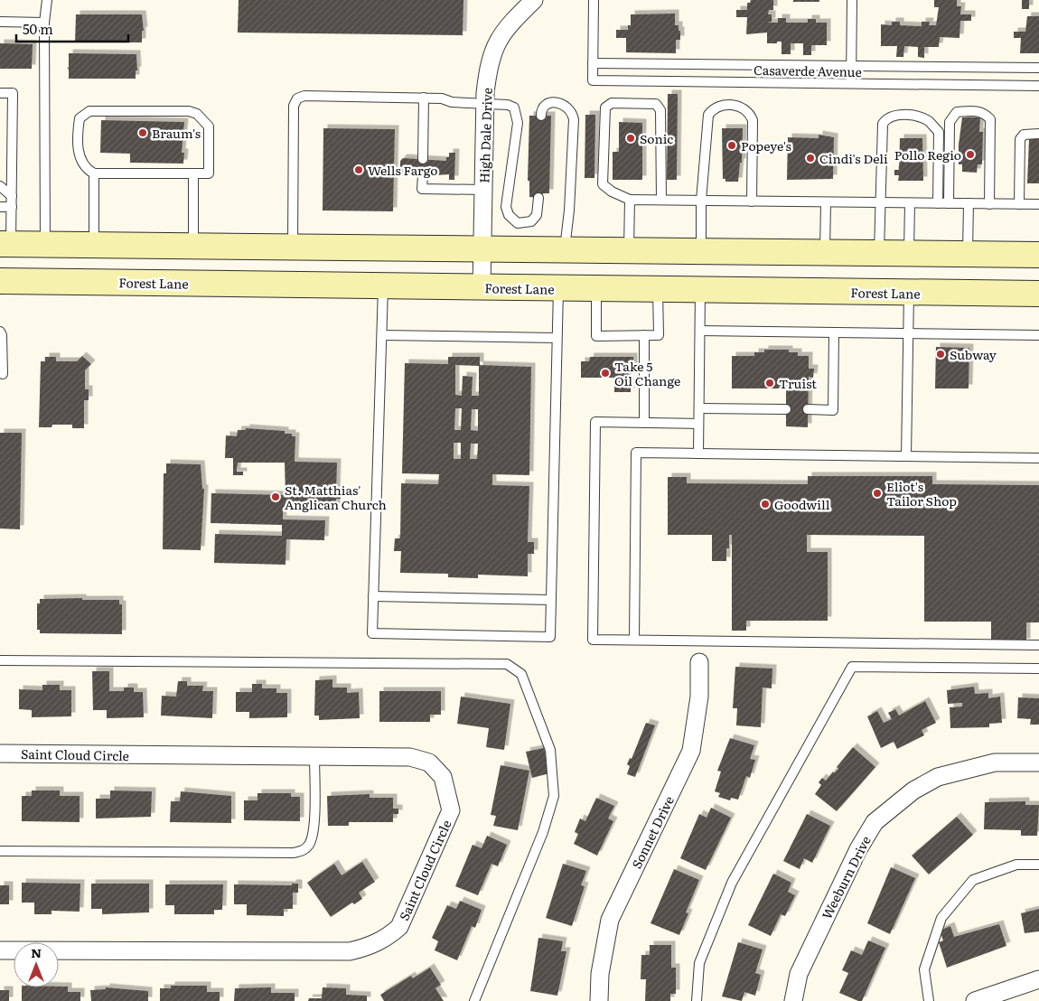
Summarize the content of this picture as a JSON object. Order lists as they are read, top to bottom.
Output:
{
  "streets": {
    "main road": ["Forest Lane"],
    "street": [
      "High Dale Drive",
      "Saint Cloud Circle",
      "Sonnet Drive",
      "Weeburn Drive"
    ],
    "lane": ["Casaverde Avenue"]
  },
  "crossings": [
    ["High Dale Drive", "Forest Lane"]
  ],
  "places": [
    "Braum's",
    "Sonic",
    "Popeye's",
    "Pollo Regio",
    "Cindi's Deli",
    "Wells Fargo",
    "Subway",
    "Take 5 Oil Change",
    "Truist",
    "Eliot's Tailor Shop",
    "St. Matthias' Anglican Church",
    "Goodwill"
  ],
  "scale_bar": "50 m",
  "north": "top"
}
